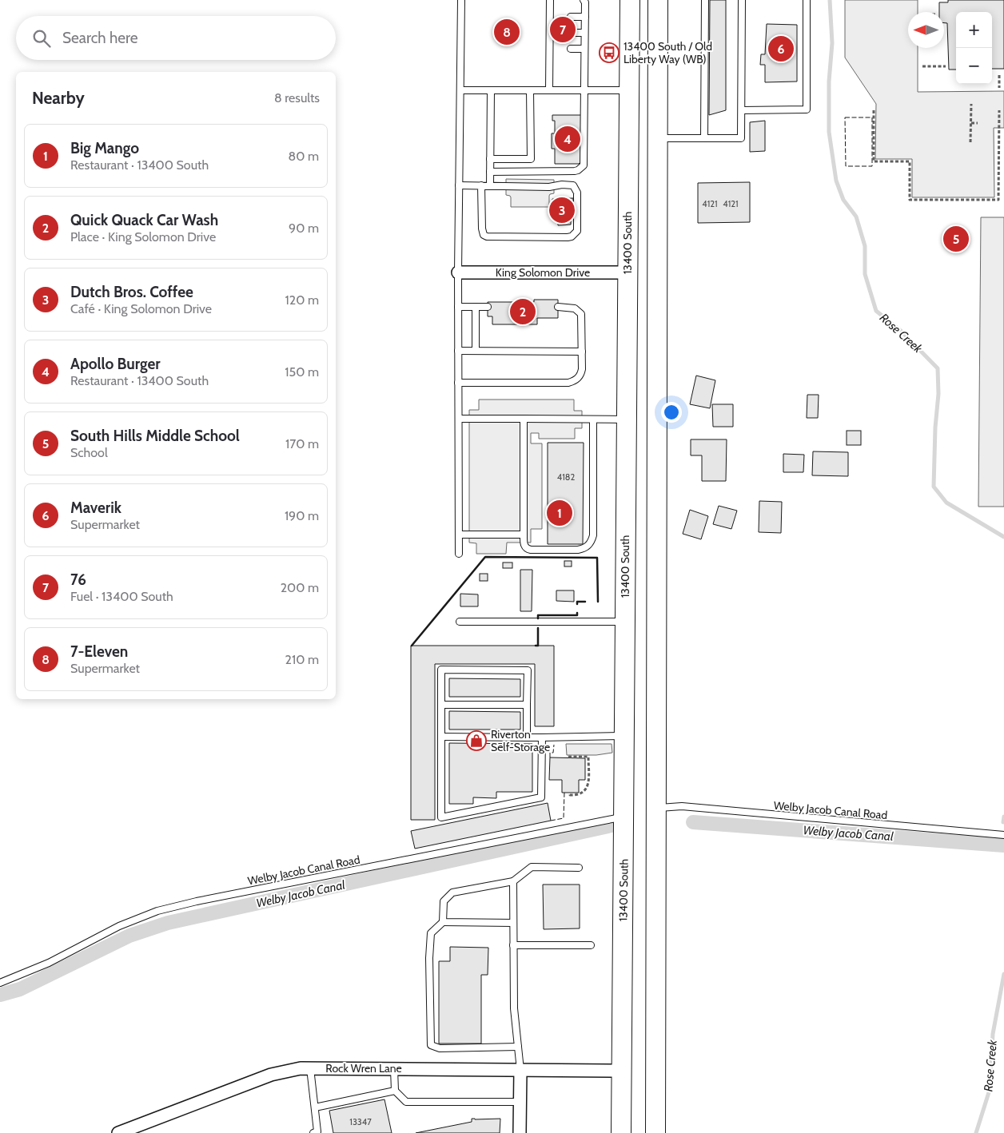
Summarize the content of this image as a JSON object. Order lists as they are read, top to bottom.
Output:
{
  "streets": {
    "main road": ["13400 South"],
    "street": ["King Solomon Drive", "Rock Wren Lane"],
    "lane": ["Welby Jacob Canal Road"]
  },
  "crossings": [
    ["13400 South", "King Solomon Drive"],
    ["13400 South", "Welby Jacob Canal Road"],
    ["13400 South", "Rock Wren Lane"]
  ],
  "water": ["Rose Creek", "Welby Jacob Canal"],
  "places": {
    "bus stop": ["13400 South / Old Liberty Way (WB)"],
    "shop": ["Riverton Self-Storage"]
  },
  "house_numbers": [
    "4121",
    "4121",
    "4182",
    "13347"
  ],
  "north": "left",
  "page": {
    "map_buttons": ["+", "−"],
    "pins": [
      "7",
      "8",
      "6",
      "4",
      "3",
      "5",
      "2",
      "1"
    ],
    "search": "Search here",
    "heading": ["Nearby", "8 results"],
    "list": [
      {
        "mark": "1",
        "name": "Big Mango",
        "note": "Restaurant · 13400 South",
        "value": "80 m"
      },
      {
        "mark": "2",
        "name": "Quick Quack Car Wash",
        "note": "Place · King Solomon Drive",
        "value": "90 m"
      },
      {
        "mark": "3",
        "name": "Dutch Bros. Coffee",
        "note": "Café · King Solomon Drive",
        "value": "120 m"
      },
      {
        "mark": "4",
        "name": "Apollo Burger",
        "note": "Restaurant · 13400 South",
        "value": "150 m"
      },
      {
        "mark": "5",
        "name": "South Hills Middle School",
        "note": "School",
        "value": "170 m"
      },
      {
        "mark": "6",
        "name": "Maverik",
        "note": "Supermarket",
        "value": "190 m"
      },
      {
        "mark": "7",
        "name": "76",
        "note": "Fuel · 13400 South",
        "value": "200 m"
      },
      {
        "mark": "8",
        "name": "7-Eleven",
        "note": "Supermarket",
        "value": "210 m"
      }
    ]
  }
}
